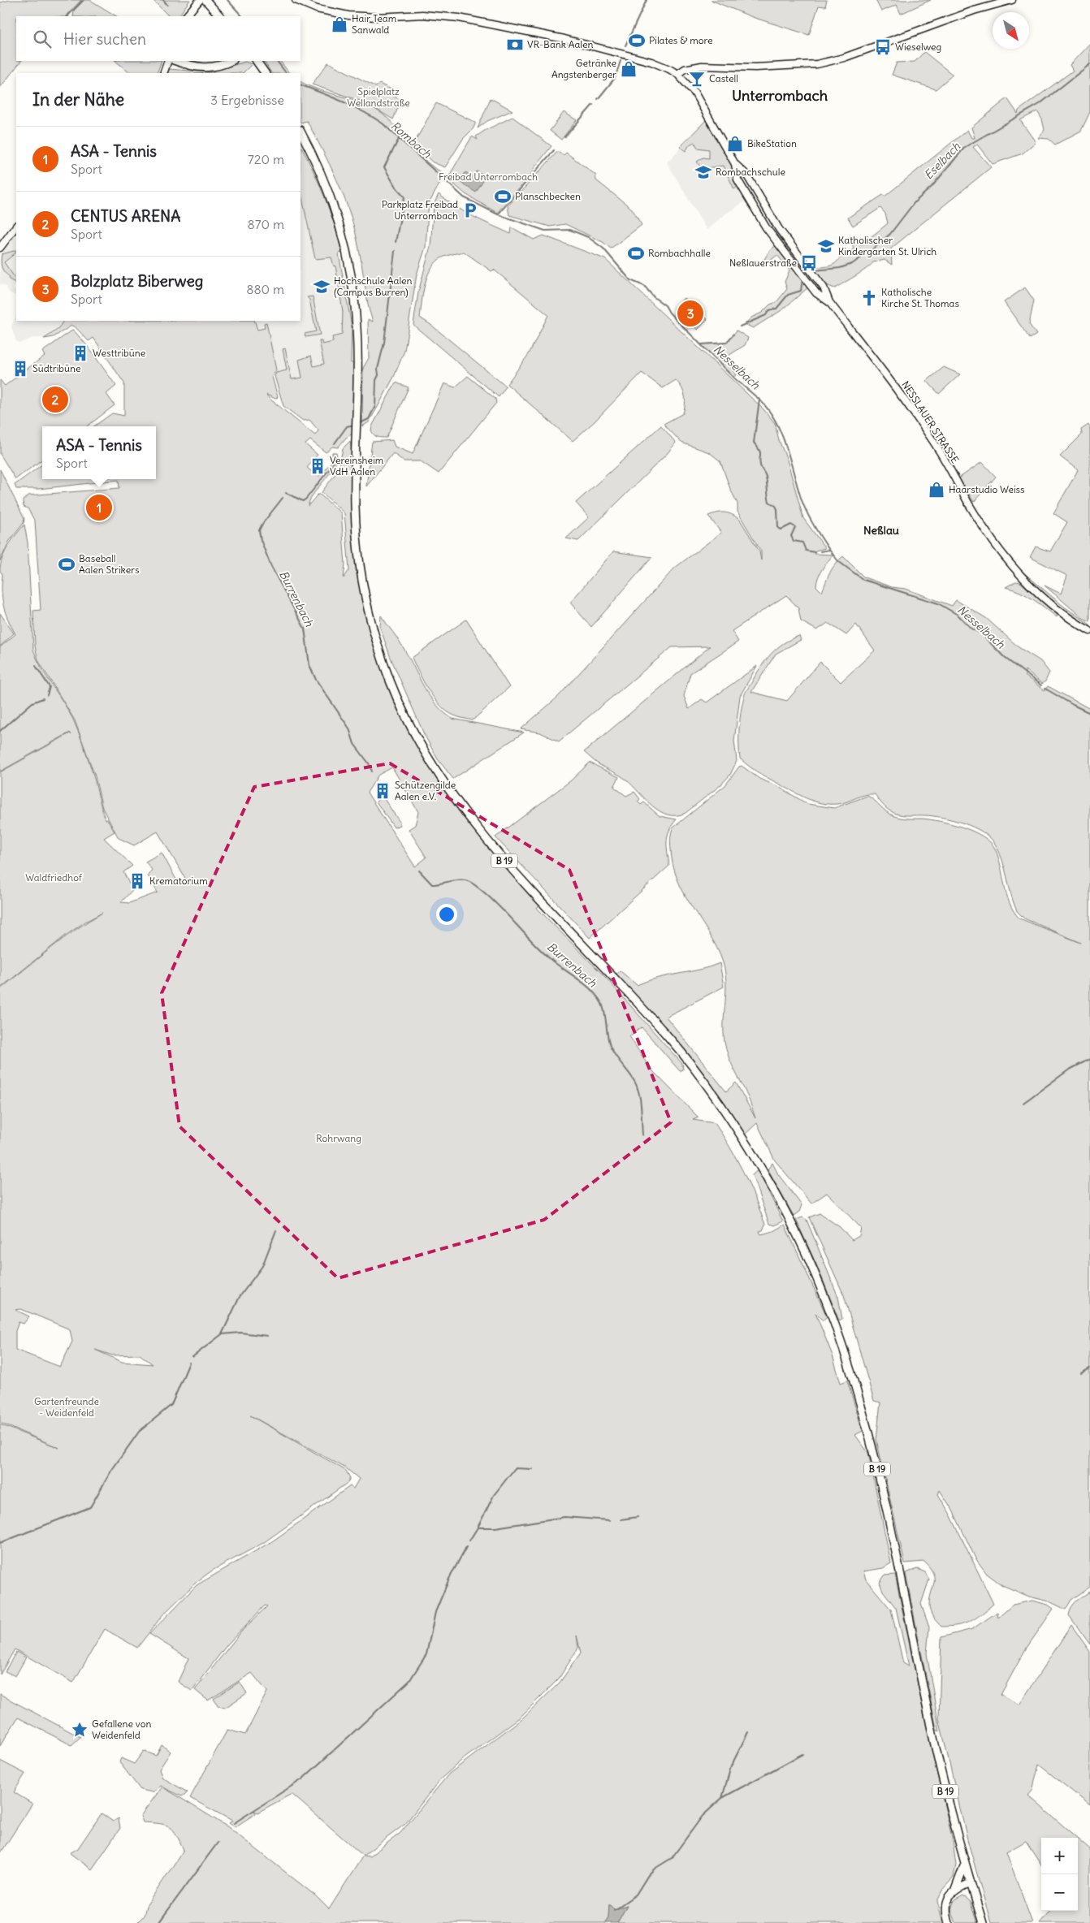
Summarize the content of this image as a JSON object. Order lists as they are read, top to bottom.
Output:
{
  "streets": {
    "main road": ["NESSLAUER STRASSE", "B 19"]
  },
  "districts": ["Unterrombach", "Neßlau"],
  "water": [
    "Rombach",
    "Eselbach",
    "Nesselbach",
    "Burrenbach"
  ],
  "parks": [
    "Spielplatz Wellandstraße",
    "Freibad Unterrombach",
    "Waldfriedhof",
    "Rohrwang",
    "Gartenfreunde - Weidenfeld"
  ],
  "places": {
    "shop": [
      "Hair Team Sanwald",
      "Getränke Angstenberger",
      "BikeStation",
      "Haarstudio Weiss"
    ],
    "sports": [
      "Pilates & more",
      "Planschbecken",
      "Rombachhalle",
      "Baseball Aalen Strikers"
    ],
    "bank": ["VR-Bank Aalen"],
    "bus stop": ["Wieselweg", "Neßlauerstraße"],
    "bar": ["Castell"],
    "school or university": ["Rombachschule", "Katholischer Kindergarten St. Ulrich", "Hochschule Aalen (Campus Burren)"],
    "parking": ["Parkplatz Freibad Unterrombach"],
    "church": ["Katholische Kirche St. Thomas"],
    "building": [
      "Westtribüne",
      "Südtribüne",
      "Vereinsheim VdH Aalen",
      "Schützengilde Aalen e.V.",
      "Krematorium"
    ],
    "place": ["Gefallene von Weidenfeld"]
  },
  "north": "bottom right",
  "page": {
    "search": "Hier suchen",
    "heading": ["In der Nähe", "3 Ergebnisse"],
    "list": [
      {
        "mark": "1",
        "name": "ASA - Tennis",
        "note": "Sport",
        "value": "720 m"
      },
      {
        "mark": "2",
        "name": "CENTUS ARENA",
        "note": "Sport",
        "value": "870 m"
      },
      {
        "mark": "3",
        "name": "Bolzplatz Biberweg",
        "note": "Sport",
        "value": "880 m"
      }
    ],
    "pins": ["3", "2", "1"],
    "popup": ["ASA - Tennis", "Sport"],
    "map_buttons": ["+", "−"]
  }
}
